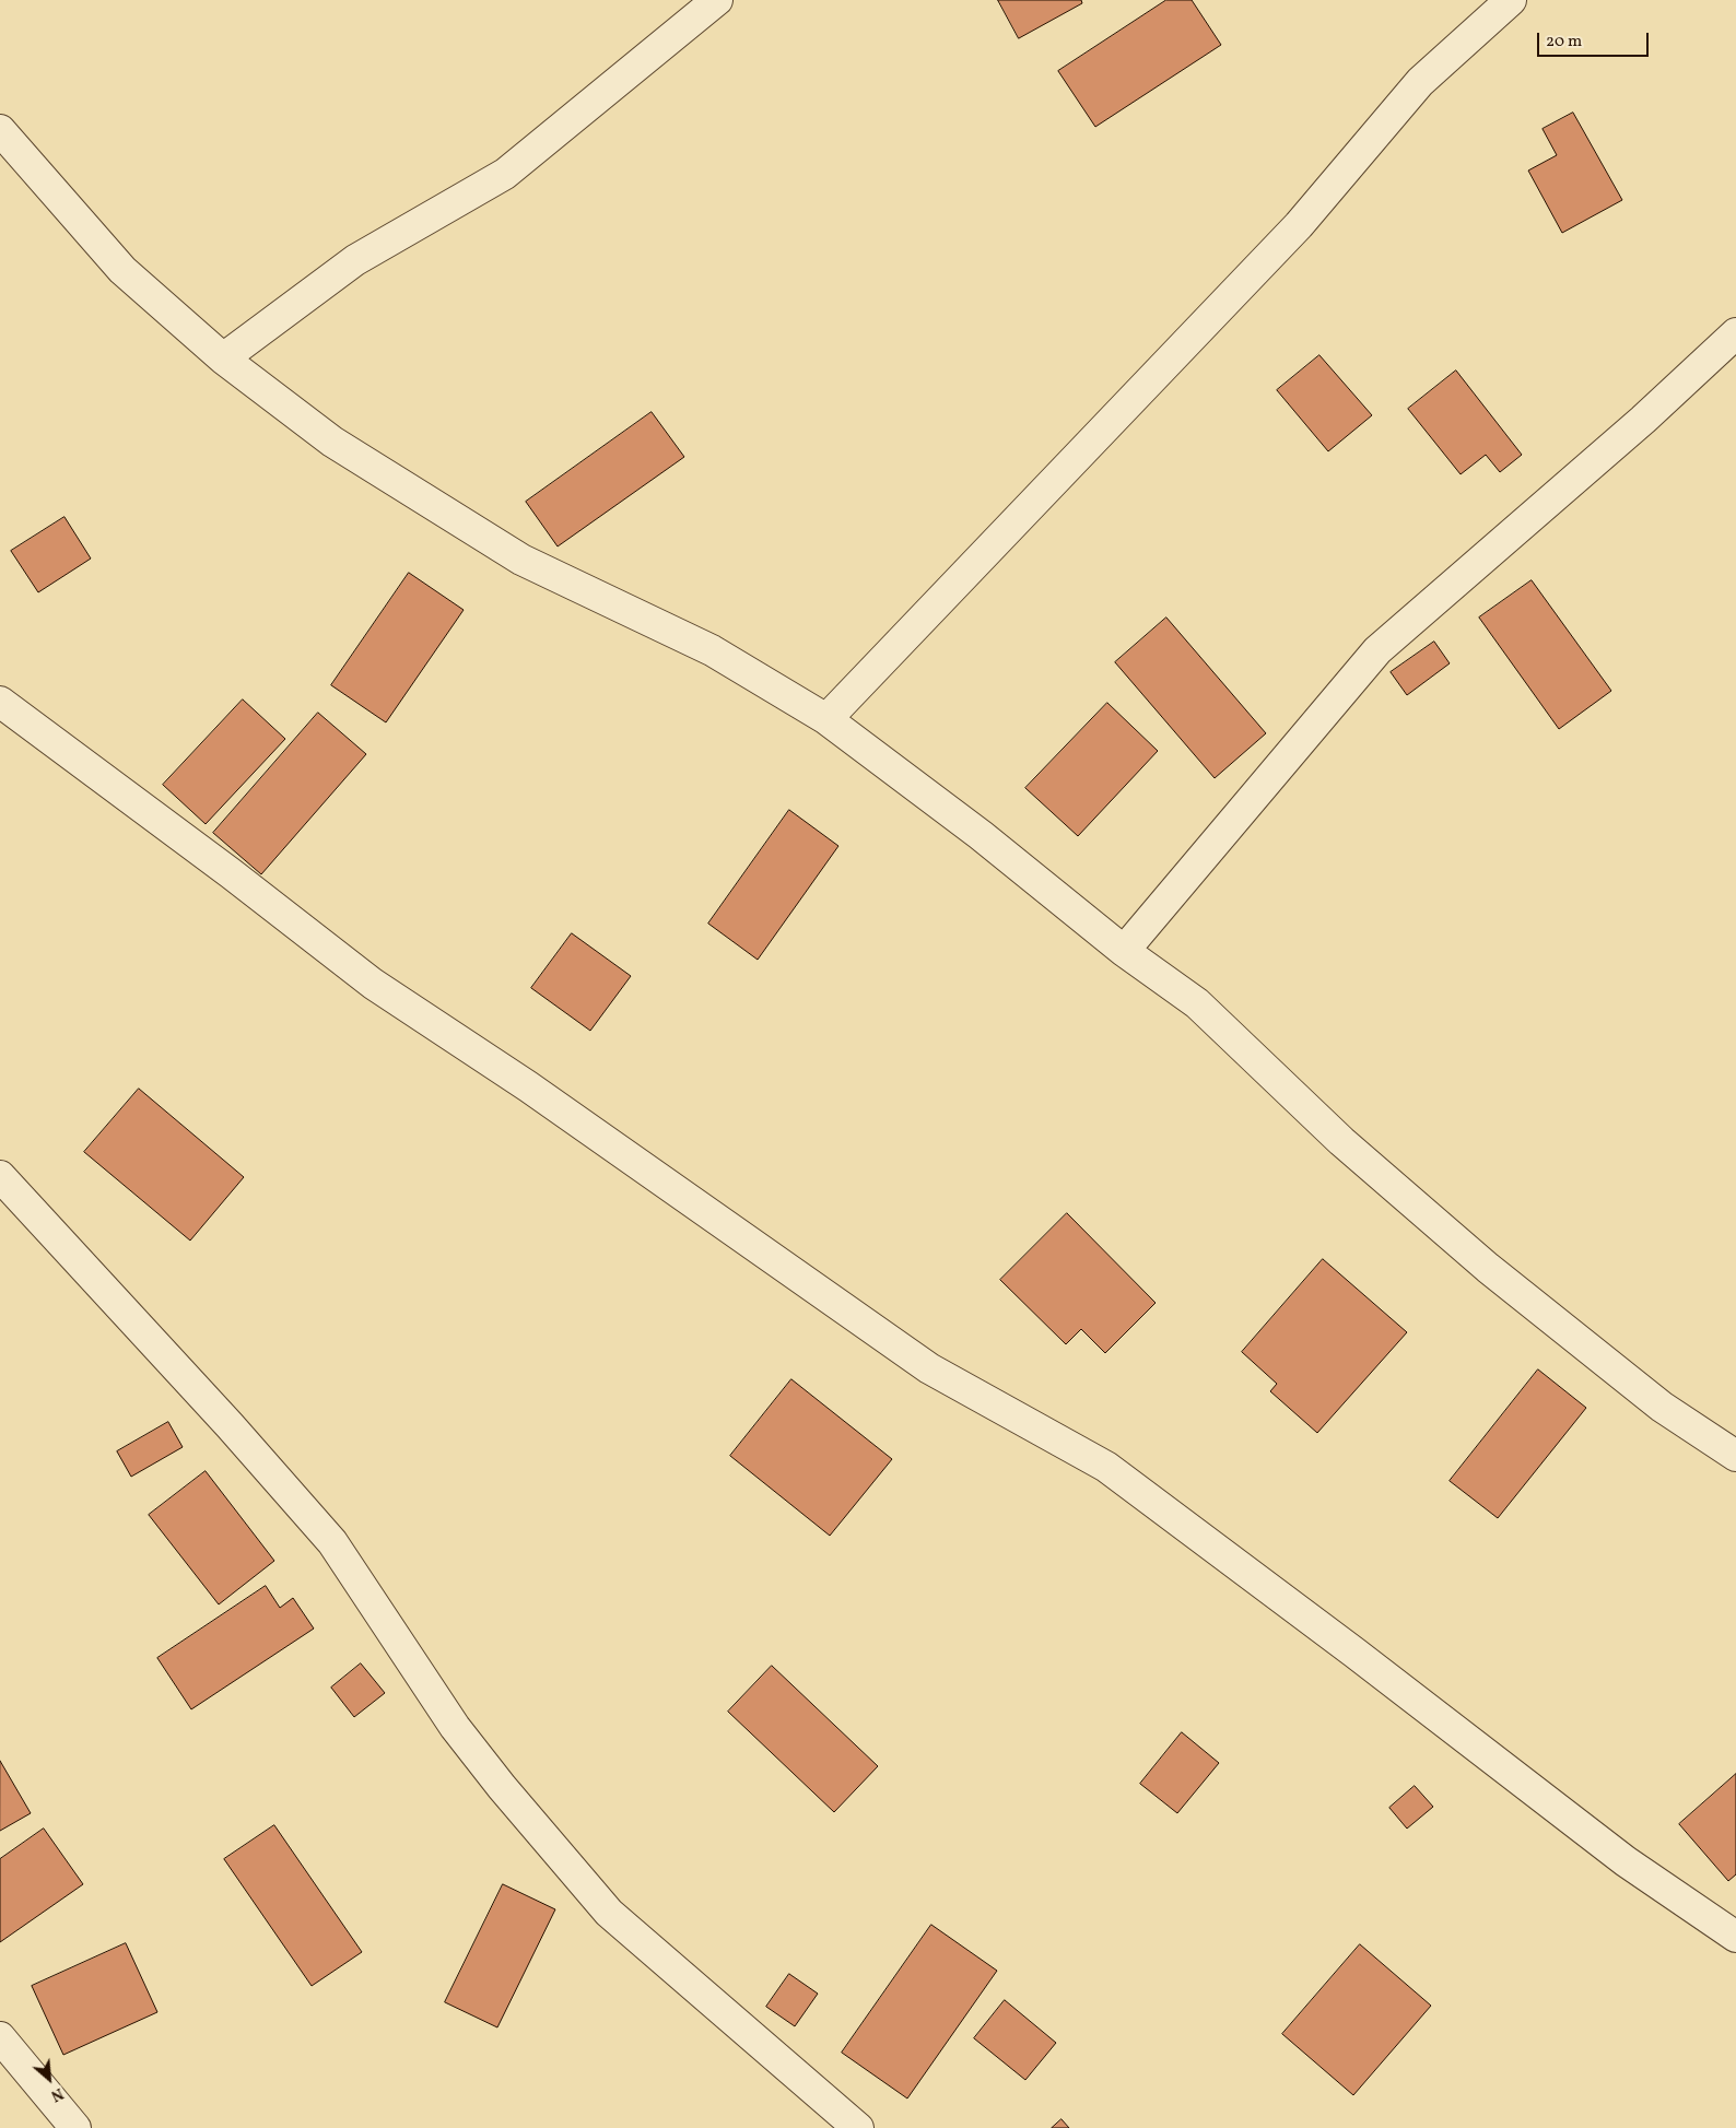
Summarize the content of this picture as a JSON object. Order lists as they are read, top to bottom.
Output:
{
  "scale_bar": "20 m",
  "north": "bottom right"
}
